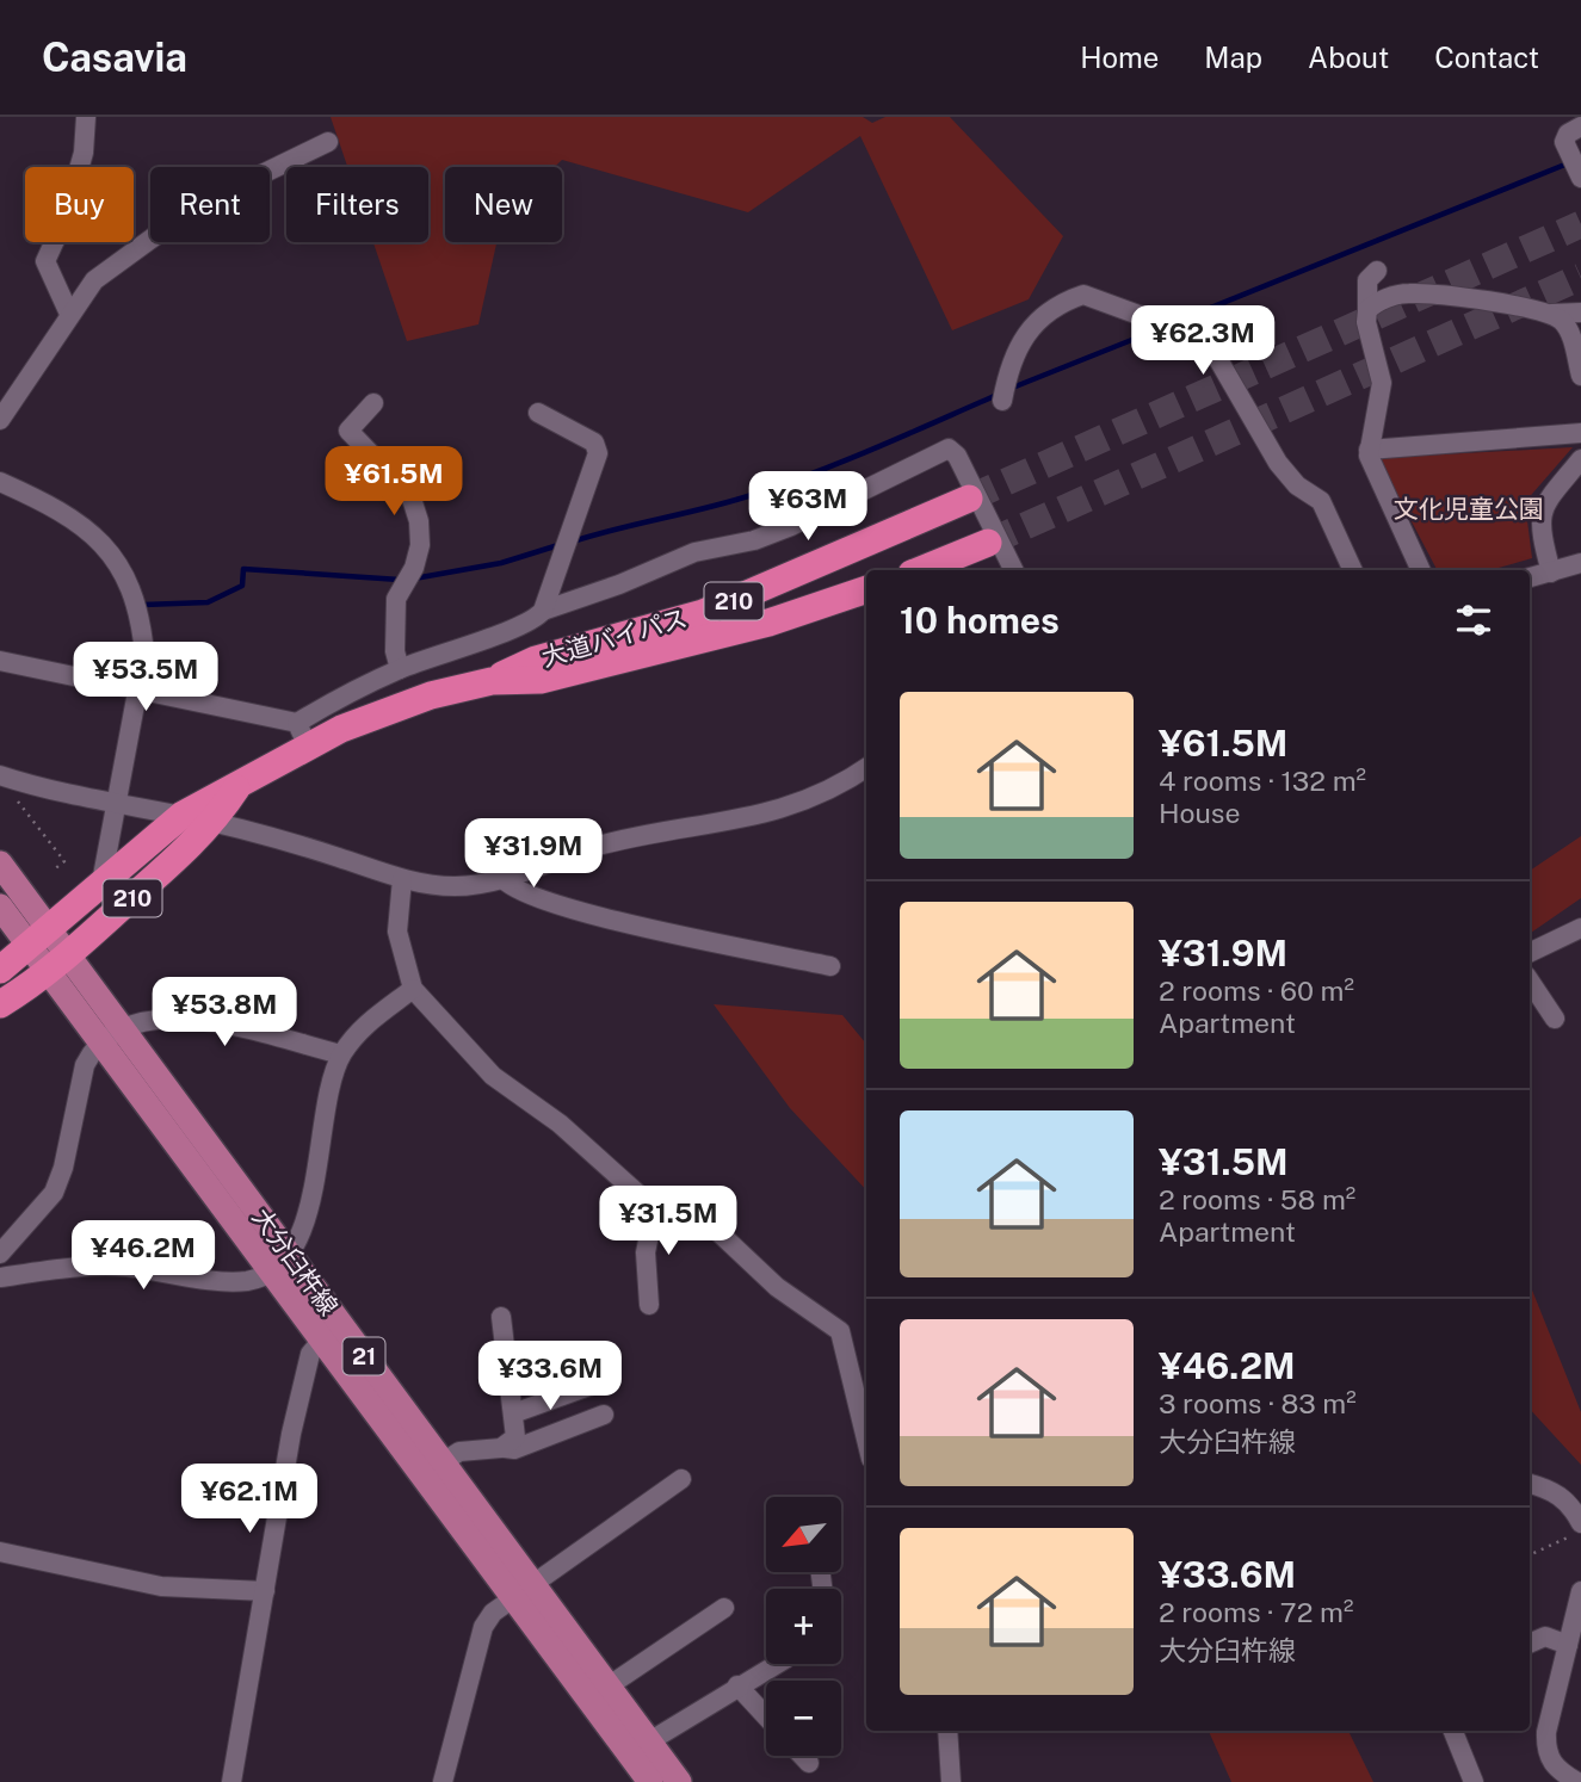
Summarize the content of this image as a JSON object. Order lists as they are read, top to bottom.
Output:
{
  "streets": {
    "highway": ["210", "大道バイパス"],
    "main road": ["大分臼杵線", "21"]
  },
  "crossings": [
    ["大道バイパス", "大分臼杵線"]
  ],
  "parks": ["文化児童公園"],
  "north": "bottom left",
  "page": {
    "header": "Casavia",
    "nav": [
      "Home",
      "Map",
      "About",
      "Contact"
    ],
    "chip": [
      "Buy",
      "Rent",
      "Filters",
      "New"
    ],
    "price": [
      "¥62.3M",
      "¥61.5M",
      "¥63M",
      "¥53.5M",
      "¥31.9M",
      "¥53.8M",
      "¥31.5M",
      "¥46.2M",
      "¥33.6M",
      "¥62.1M"
    ],
    "heading": "10 homes",
    "list": [
      {
        "name": "¥61.5M",
        "note": "4 rooms · 132 m² · House"
      },
      {
        "name": "¥31.9M",
        "note": "2 rooms · 60 m² · Apartment"
      },
      {
        "name": "¥31.5M",
        "note": "2 rooms · 58 m² · Apartment"
      },
      {
        "name": "¥46.2M",
        "note": "3 rooms · 83 m² · 大分臼杵線"
      },
      {
        "name": "¥33.6M",
        "note": "2 rooms · 72 m² · 大分臼杵線"
      }
    ],
    "map_buttons": ["+", "−"]
  }
}
